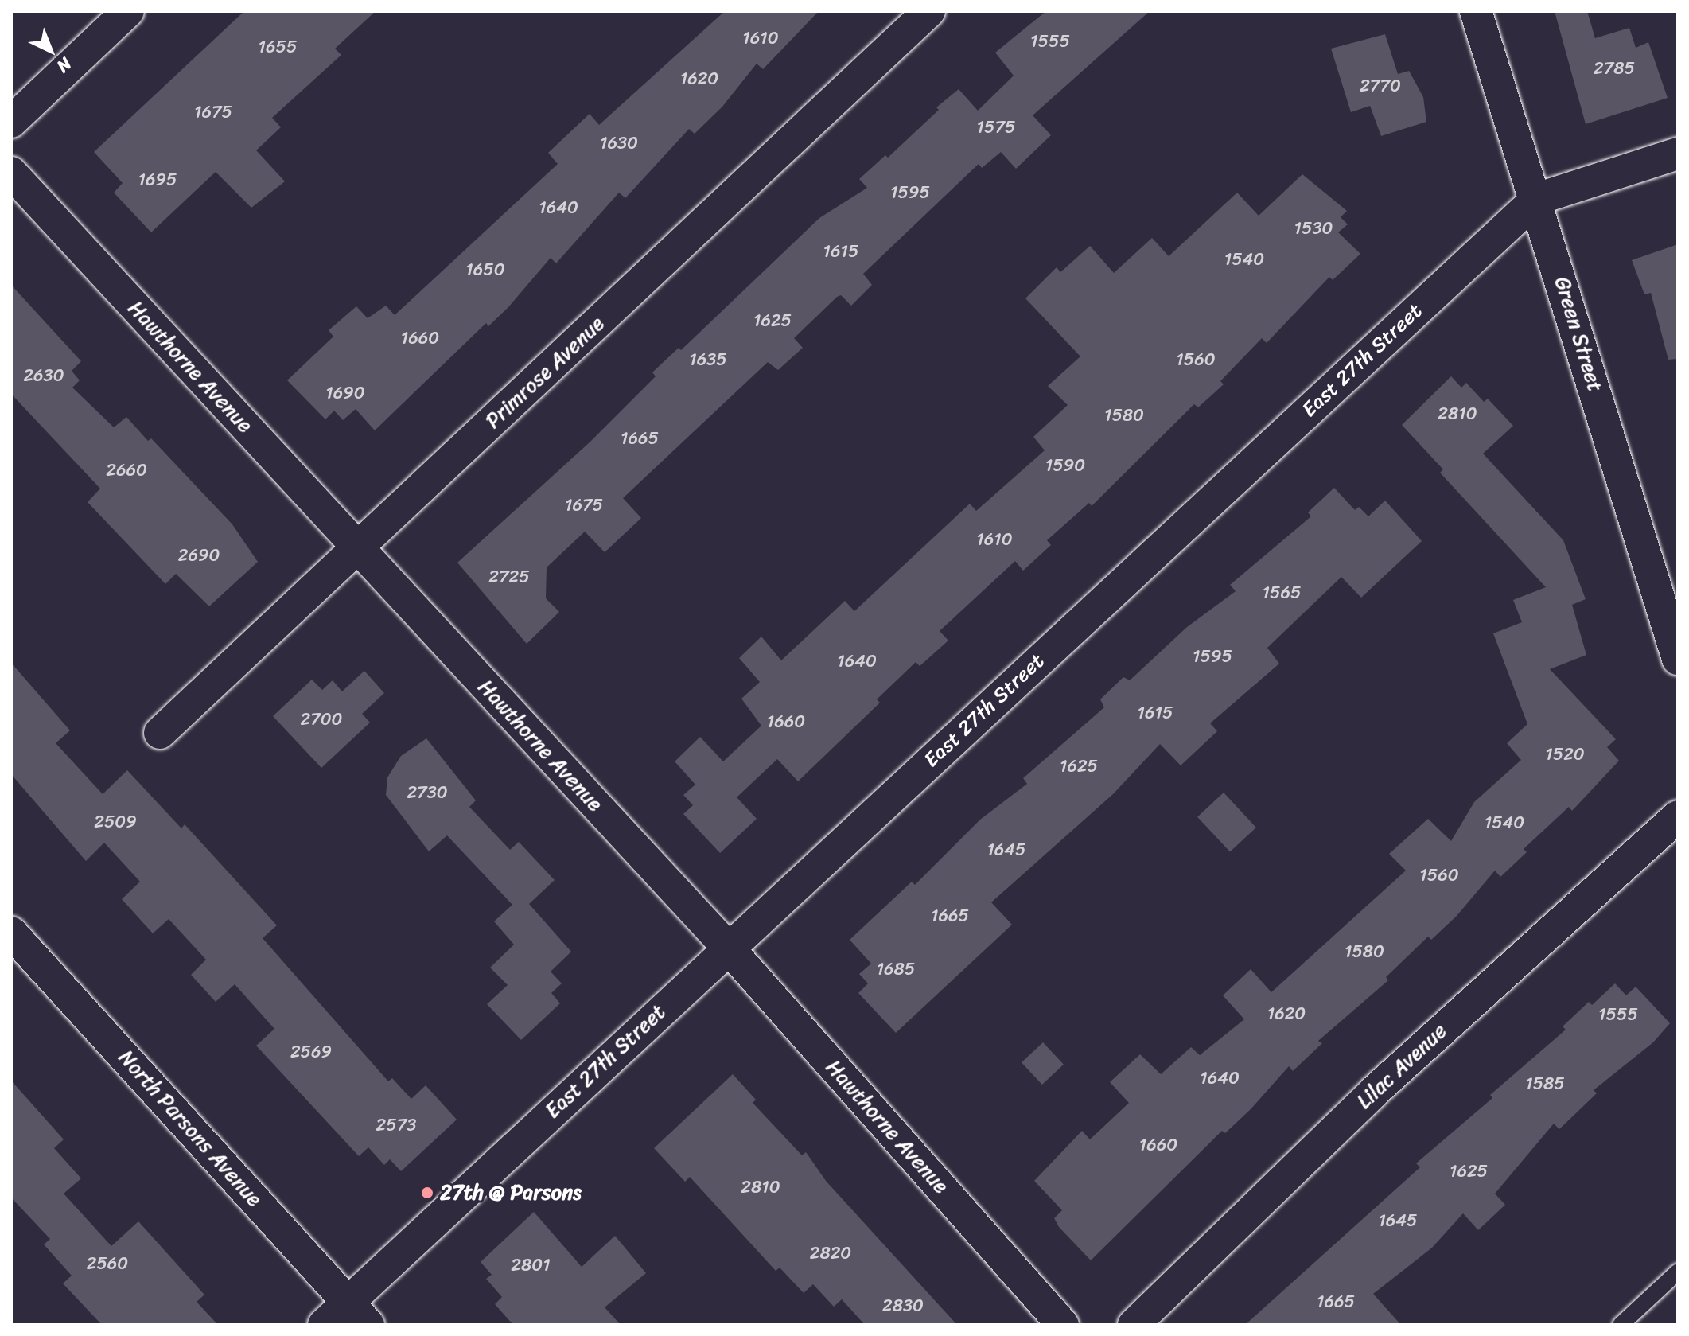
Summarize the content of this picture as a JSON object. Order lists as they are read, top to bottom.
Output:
{
  "streets": {
    "street": [
      "Green Street",
      "East 27th Street",
      "Hawthorne Avenue",
      "Primrose Avenue",
      "Lilac Avenue",
      "North Parsons Avenue"
    ]
  },
  "crossings": [
    ["Green Street", "East 27th Street"],
    ["East 27th Street", "Hawthorne Avenue"],
    ["East 27th Street", "North Parsons Avenue"],
    ["Hawthorne Avenue", "Primrose Avenue"]
  ],
  "places": ["27th @ Parsons"],
  "house_numbers": [
    "1610",
    "1555",
    "1655",
    "2785",
    "1620",
    "2770",
    "1675",
    "1575",
    "1630",
    "1695",
    "1595",
    "1640",
    "1530",
    "1615",
    "1540",
    "1650",
    "1625",
    "1660",
    "1635",
    "1560",
    "2630",
    "1690",
    "2810",
    "1580",
    "1665",
    "1590",
    "2660",
    "1675",
    "1610",
    "2690",
    "2725",
    "1565",
    "1595",
    "1640",
    "1615",
    "2700",
    "1660",
    "1520",
    "1625",
    "2730",
    "2509",
    "1540",
    "1645",
    "1560",
    "1665",
    "1580",
    "1685",
    "1620",
    "1555",
    "2569",
    "1640",
    "1585",
    "2573",
    "1660",
    "1625",
    "2810",
    "1645",
    "2820",
    "2560",
    "2801",
    "1665",
    "2830"
  ],
  "north": "bottom right"
}
